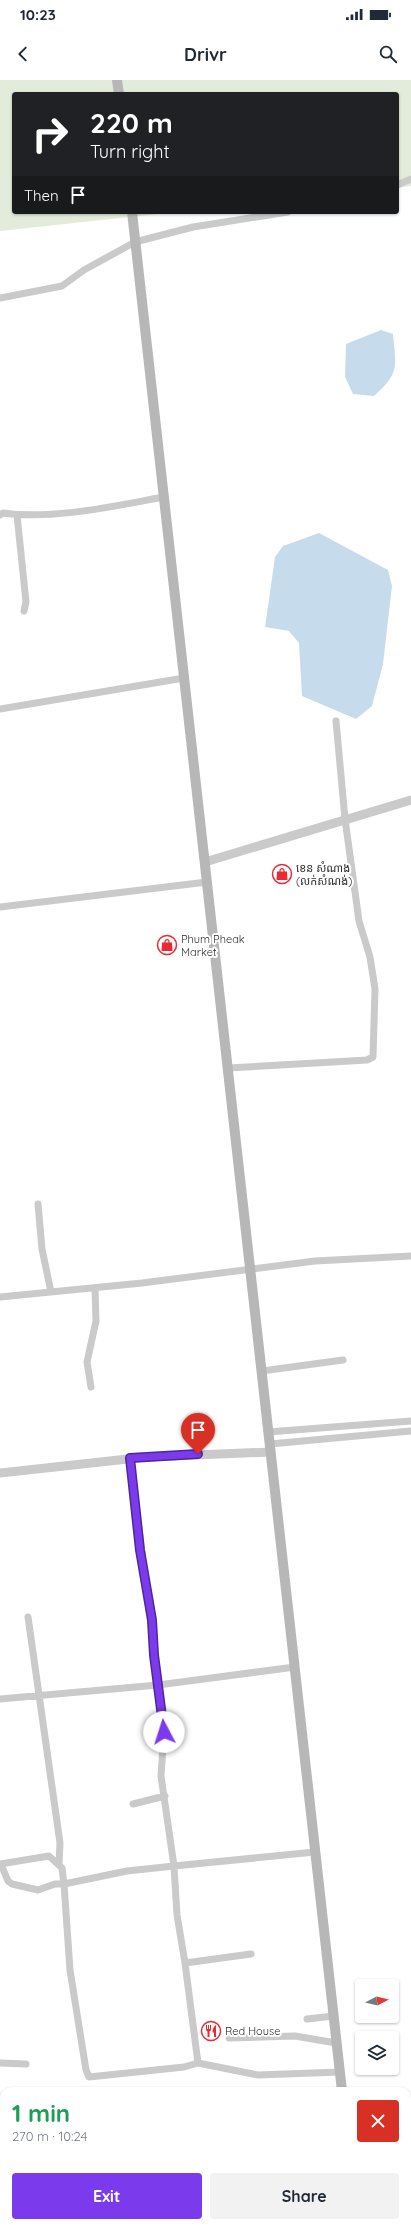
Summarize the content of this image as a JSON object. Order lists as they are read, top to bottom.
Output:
{
  "places": {
    "shop": ["ខេន សំណាង (លក់សំណង់)", "Phum Pheak Market"],
    "restaurant": ["Red House"]
  },
  "north": "right",
  "page": {
    "status": "10:23",
    "header": "Drivr",
    "turn": ["220 m", "Turn right"],
    "then": "Then",
    "heading": ["1 min", "270 m · 10:24"],
    "buttons": ["Exit", "Share"]
  }
}
